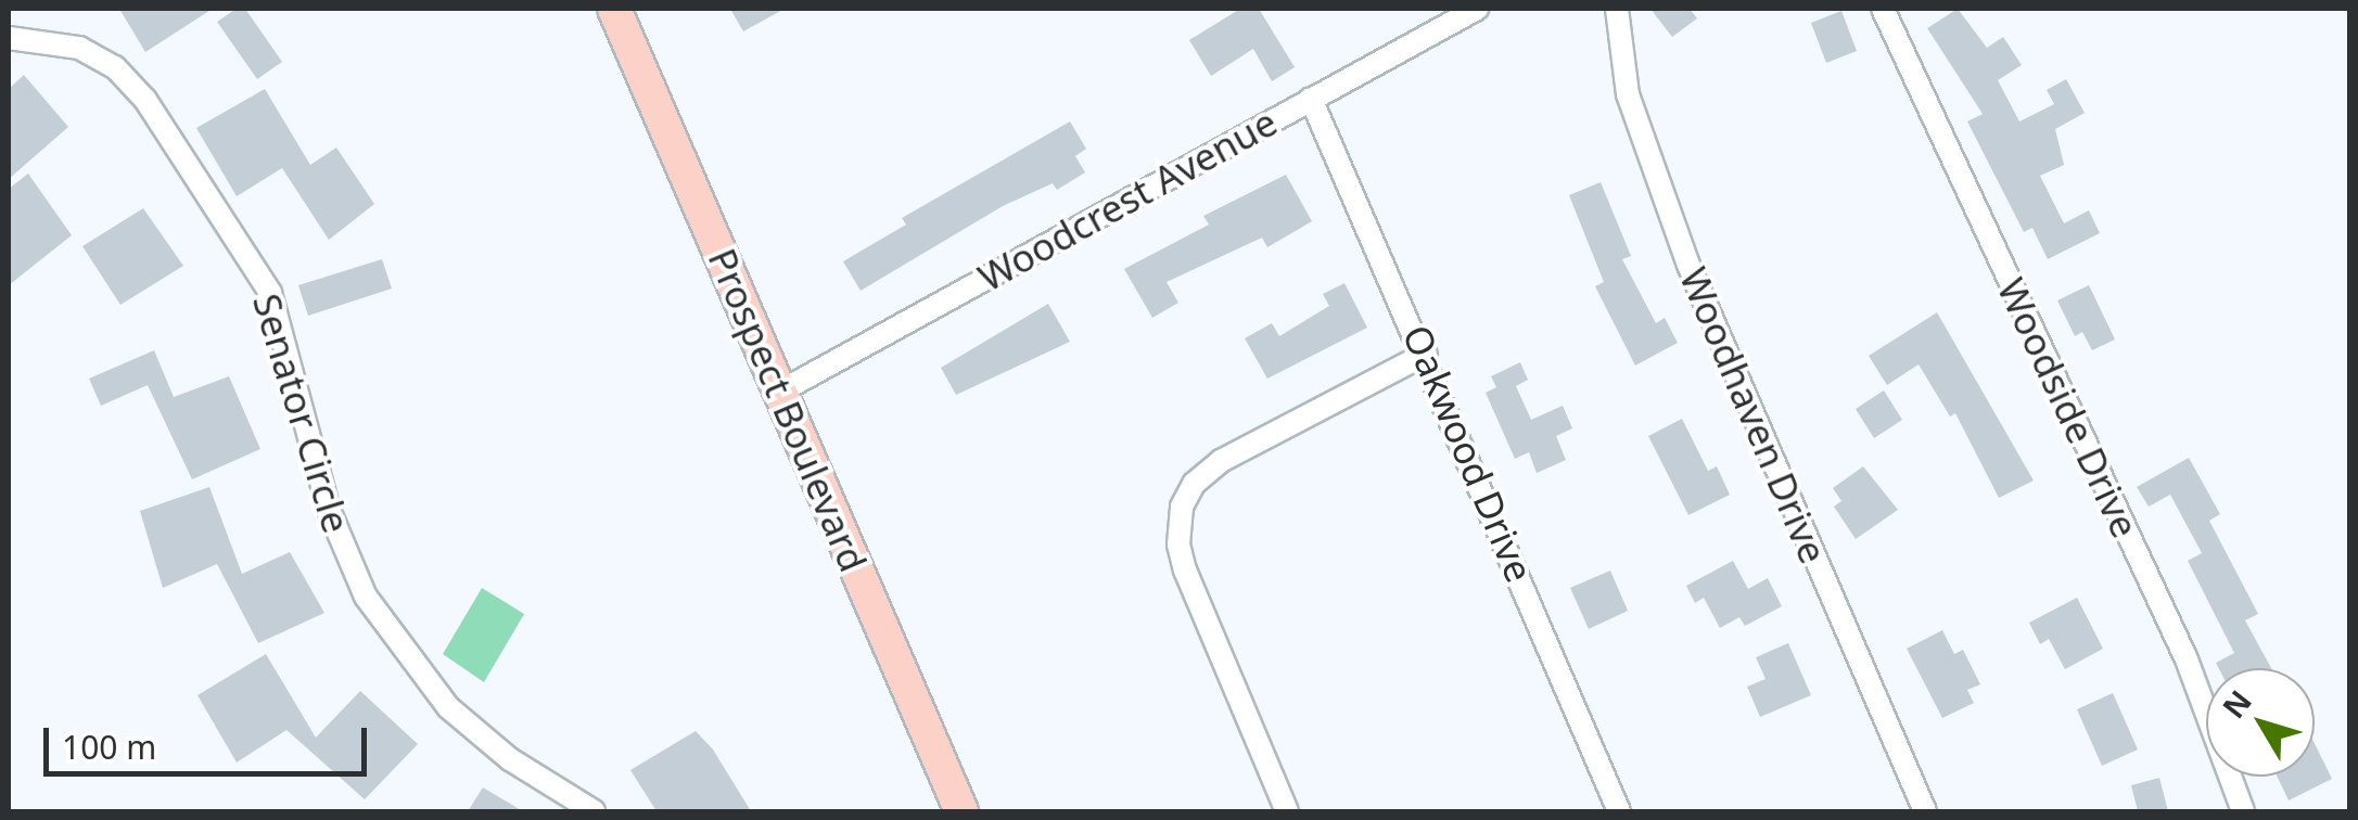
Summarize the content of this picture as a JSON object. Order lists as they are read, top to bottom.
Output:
{
  "streets": {
    "main road": ["Prospect Boulevard"],
    "street": [
      "Woodcrest Avenue",
      "Woodside Drive",
      "Senator Circle",
      "Woodhaven Drive",
      "Oakwood Drive"
    ]
  },
  "crossings": [
    ["Woodcrest Avenue", "Prospect Boulevard"],
    ["Woodcrest Avenue", "Oakwood Drive"]
  ],
  "scale_bar": "100 m",
  "north": "top left"
}
